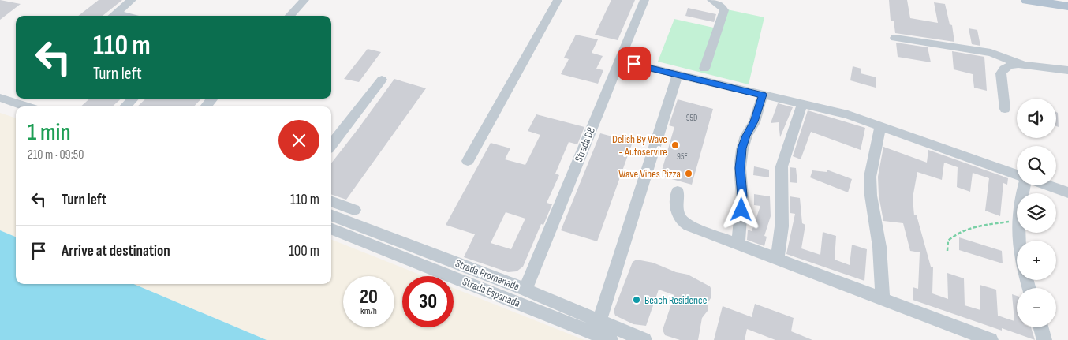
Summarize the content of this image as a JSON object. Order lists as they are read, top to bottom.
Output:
{
  "streets": {
    "street": ["Strada D8", "Strada Promenada", "Strada Espanada"]
  },
  "crossings": [
    ["Strada D8", "Strada Promenada"]
  ],
  "places": ["Delish By Wave - Autoservire", "Wave Vibes Pizza", "Beach Residence"],
  "house_numbers": ["95D", "95E"],
  "page": {
    "turn": ["110 m", "Turn left"],
    "map_buttons": ["+", "−"],
    "heading": ["1 min", "210 m · 09:50"],
    "list": [
      {
        "name": "Turn left",
        "value": "110 m"
      },
      {
        "name": "Arrive at destination",
        "value": "100 m"
      }
    ],
    "speed": "20 km/h",
    "limit": "30"
  }
}
